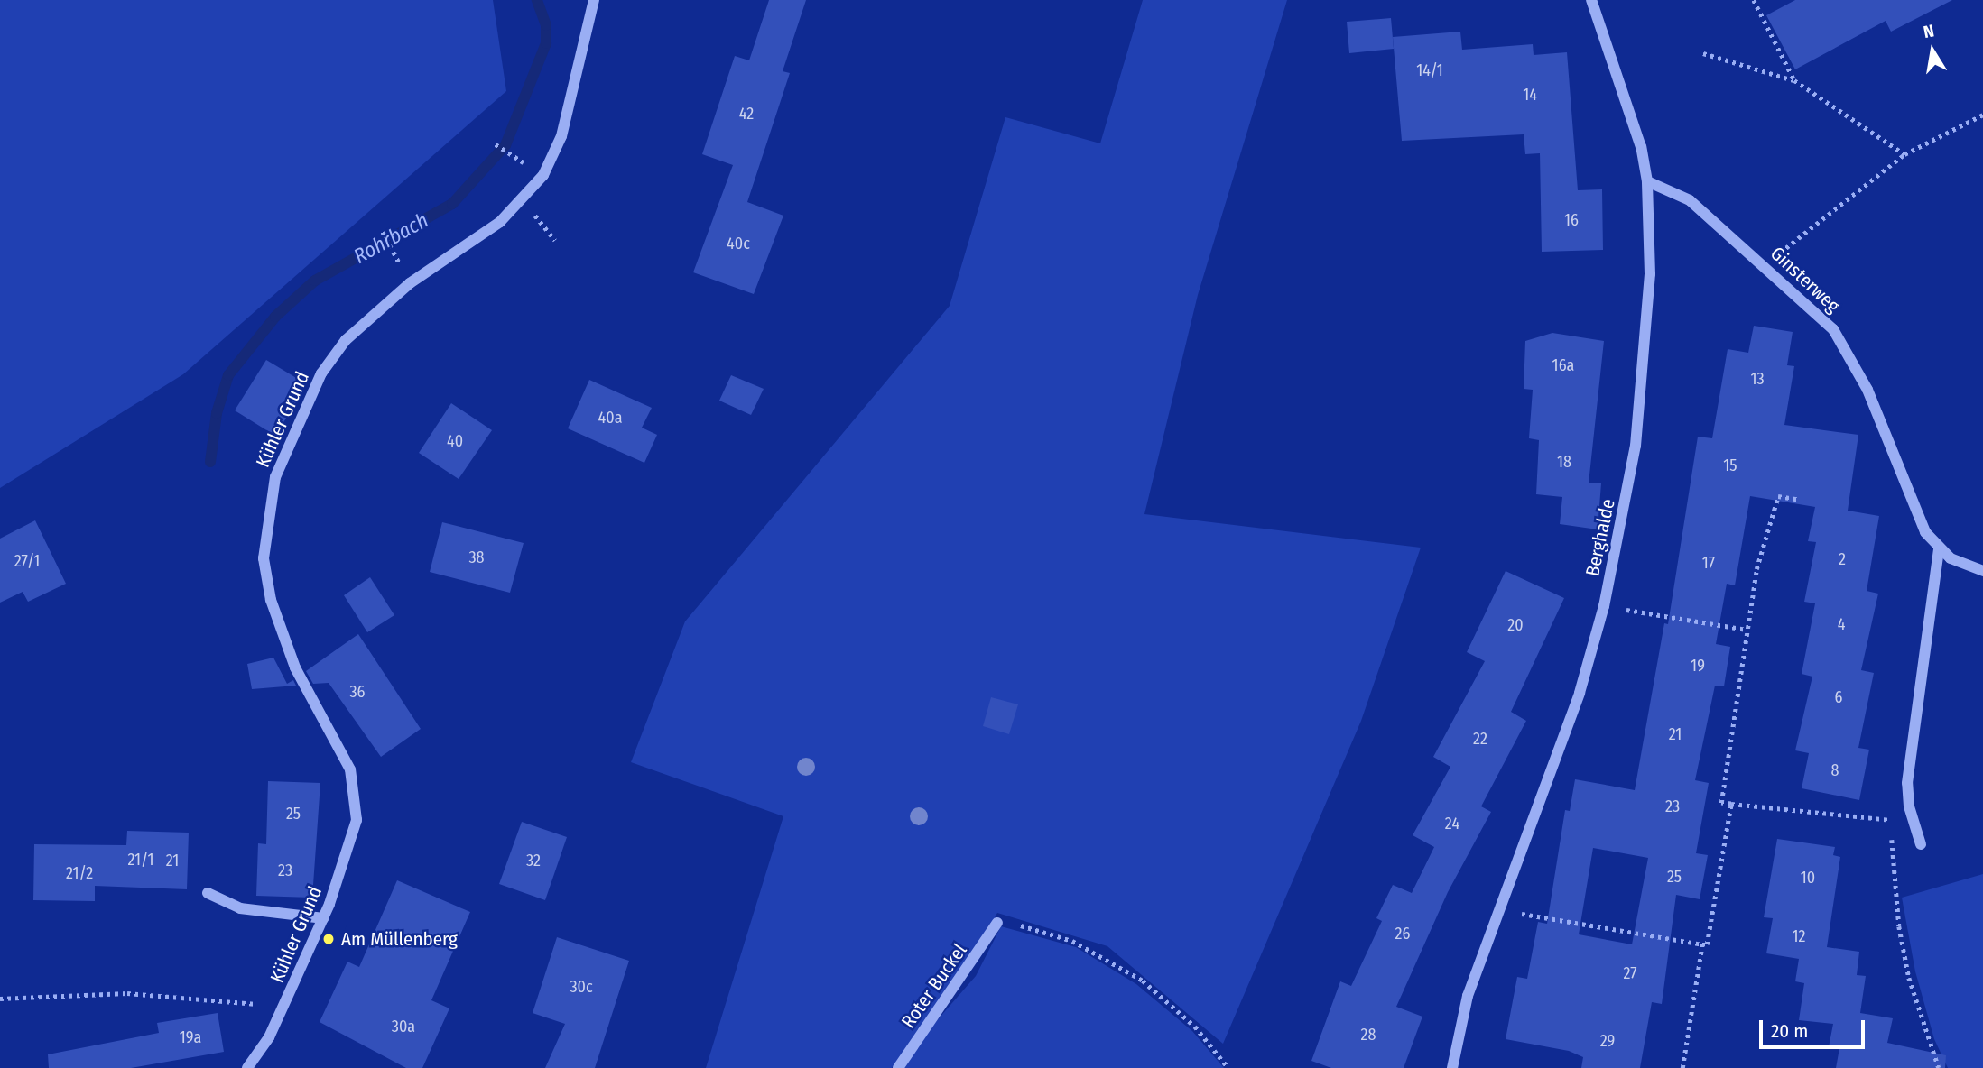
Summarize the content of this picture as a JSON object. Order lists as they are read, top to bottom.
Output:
{
  "streets": {
    "street": [
      "Ginsterweg",
      "Kühler Grund",
      "Berghalde",
      "Roter Buckel"
    ]
  },
  "crossings": [
    ["Ginsterweg", "Berghalde"]
  ],
  "water": ["Rohrbach"],
  "places": ["Am Müllenberg"],
  "house_numbers": [
    "14/1",
    "14",
    "42",
    "16",
    "40c",
    "16a",
    "13",
    "40a",
    "40",
    "18",
    "15",
    "38",
    "2",
    "27/1",
    "17",
    "4",
    "20",
    "19",
    "36",
    "6",
    "21",
    "22",
    "8",
    "23",
    "25",
    "24",
    "21/1",
    "21",
    "32",
    "23",
    "21/2",
    "25",
    "10",
    "26",
    "12",
    "27",
    "30c",
    "30a",
    "28",
    "19a",
    "29"
  ],
  "scale_bar": "20 m",
  "north": "top"
}
